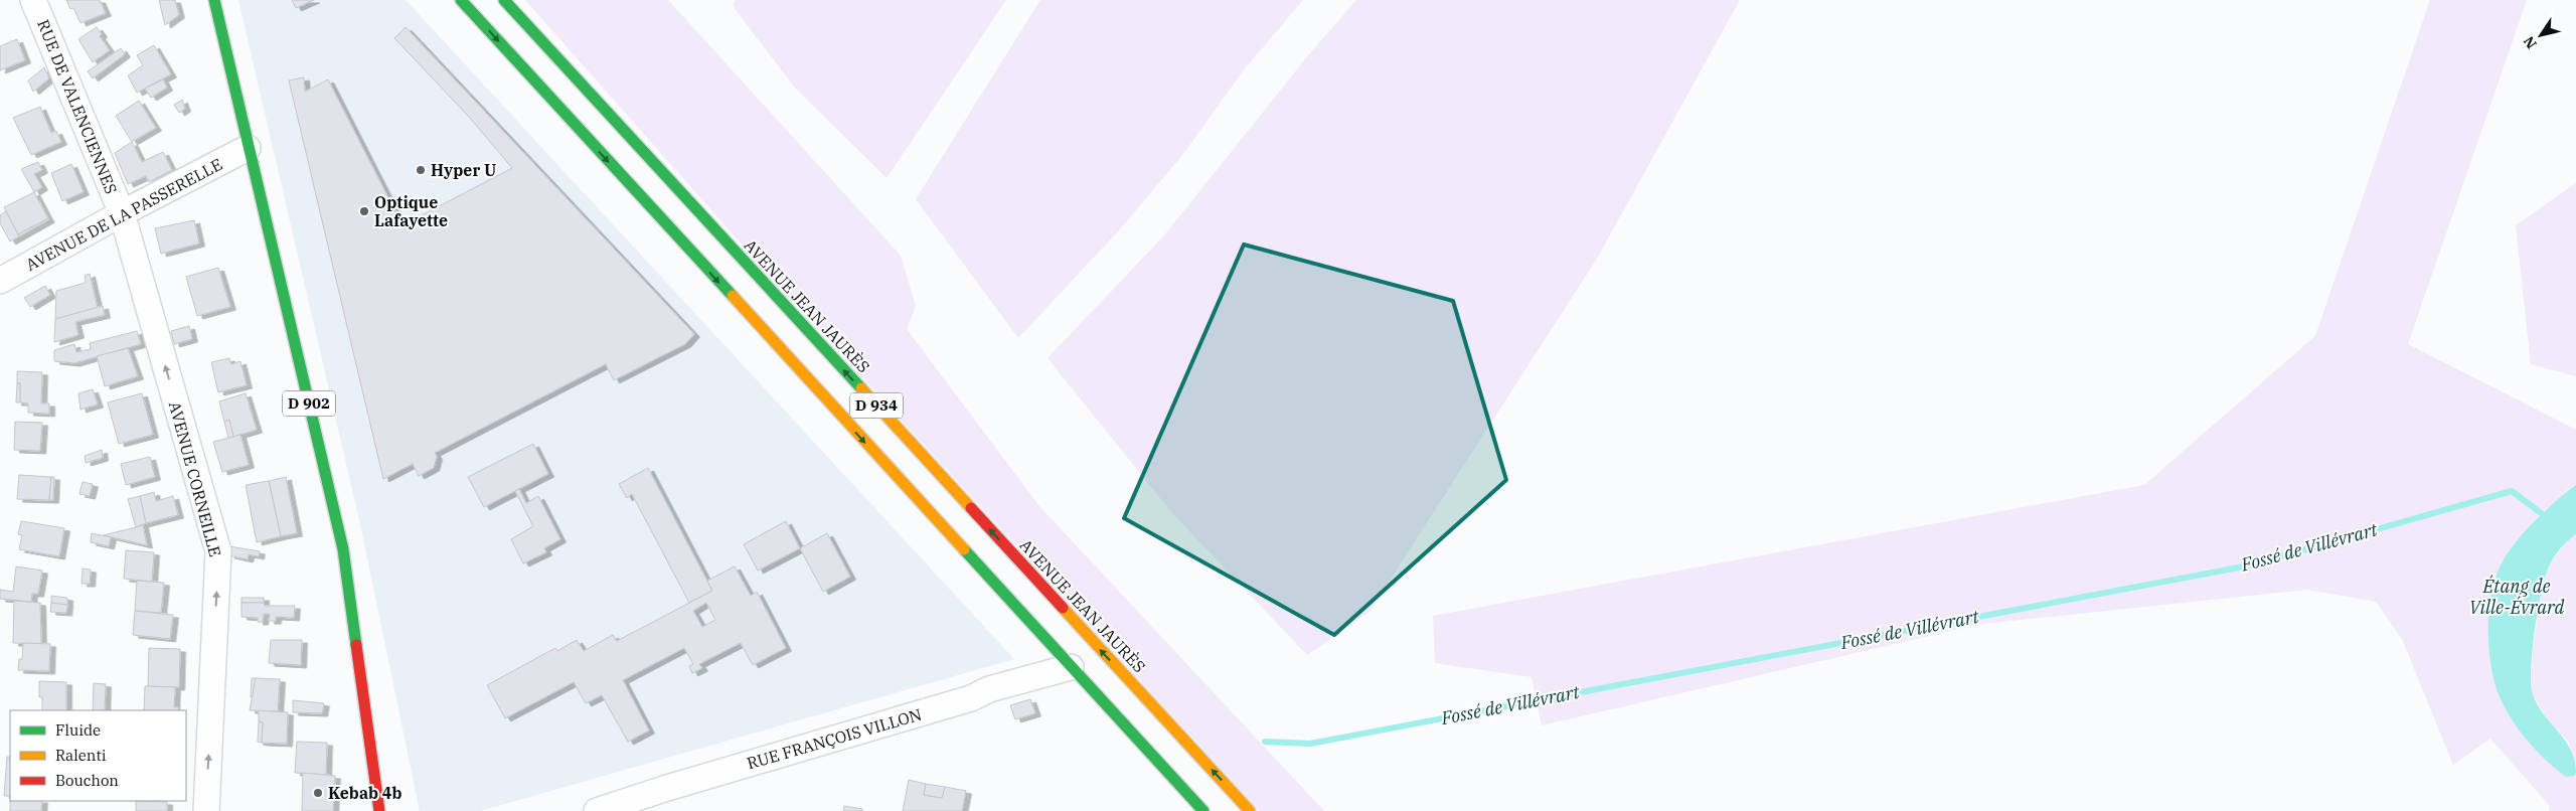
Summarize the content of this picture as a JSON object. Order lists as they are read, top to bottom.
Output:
{
  "streets": {
    "main road": ["AVENUE JEAN JAURÈS", "D 902", "D 934"],
    "street": [
      "RUE DE VALENCIENNES",
      "AVENUE DE LA PASSERELLE",
      "AVENUE CORNEILLE",
      "RUE FRANÇOIS VILLON"
    ]
  },
  "crossings": [
    ["RUE DE VALENCIENNES", "AVENUE DE LA PASSERELLE"],
    ["RUE DE VALENCIENNES", "AVENUE CORNEILLE"],
    ["AVENUE DE LA PASSERELLE", "D 902"],
    ["AVENUE DE LA PASSERELLE", "AVENUE CORNEILLE"],
    ["D 934", "RUE FRANÇOIS VILLON"]
  ],
  "one_way": ["AVENUE CORNEILLE"],
  "water": ["Fossé de Villévrart", "Étang de Ville-Évrard"],
  "places": ["Hyper U", "Optique Lafayette", "Kebab 4b"],
  "legend": ["Fluide", "Ralenti", "Bouchon"],
  "north": "bottom left"
}
